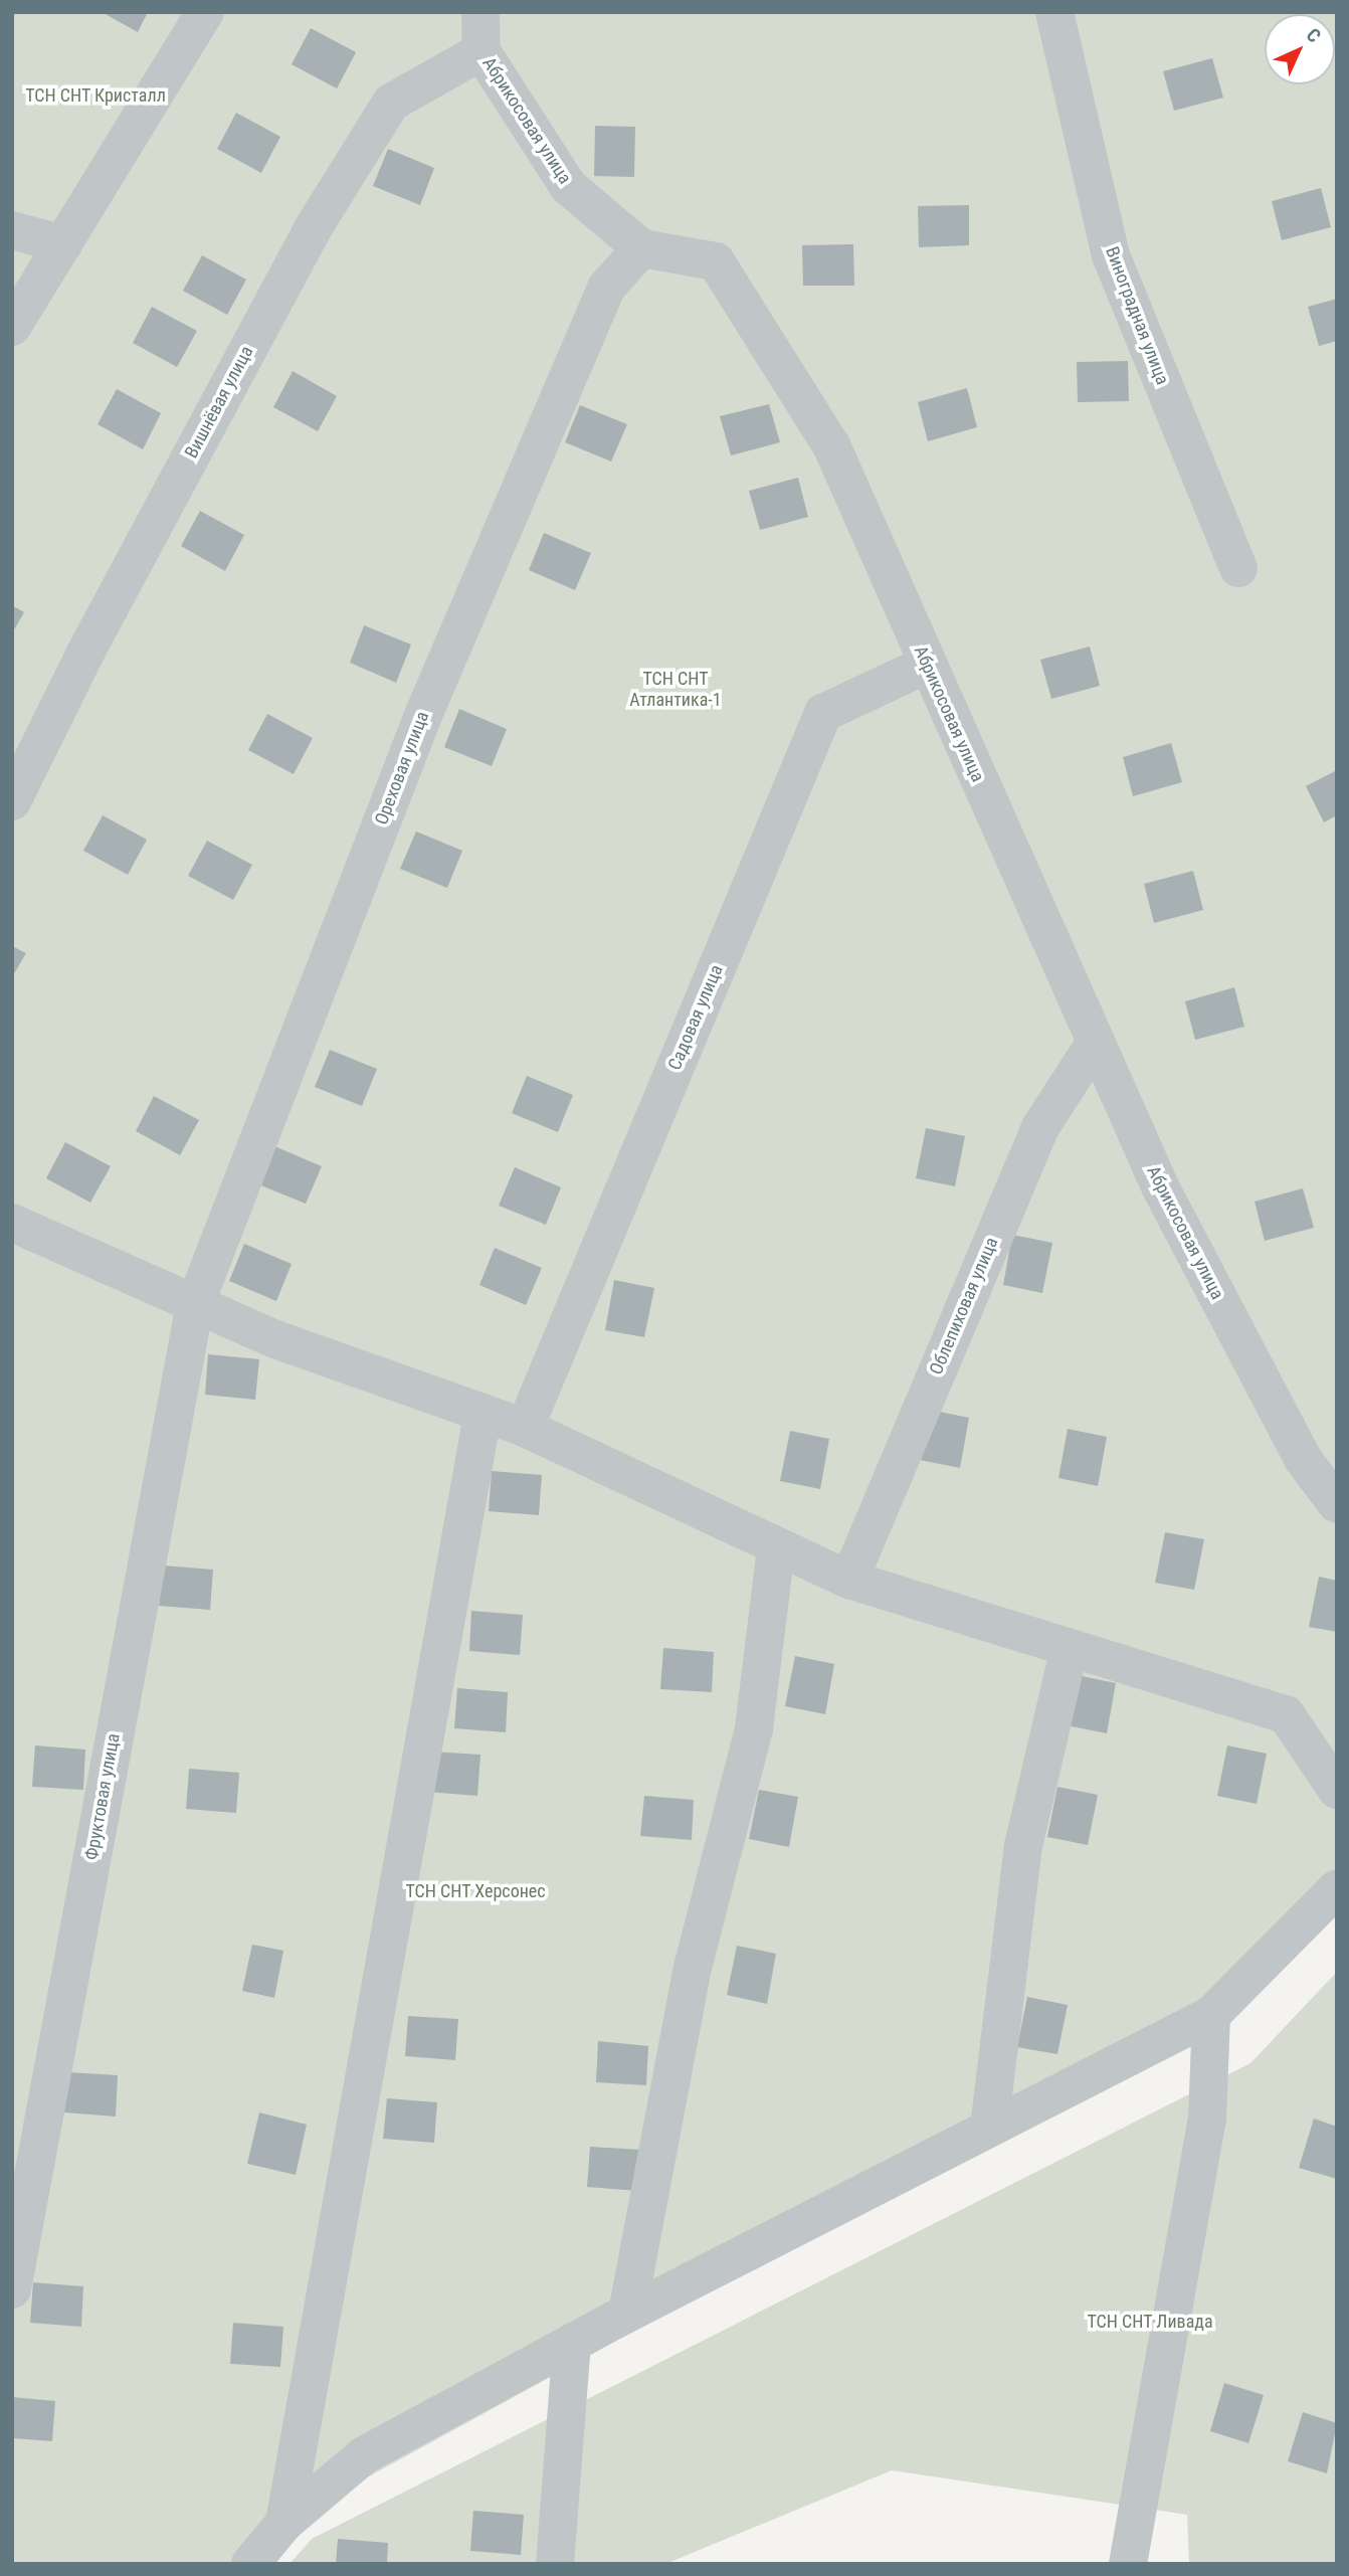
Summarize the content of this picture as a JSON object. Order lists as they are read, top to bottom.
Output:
{
  "streets": {
    "lane": [
      "Абрикосовая улица",
      "Виноградная улица",
      "Вишнёвая улица",
      "Ореховая улица",
      "Садовая улица",
      "Облепиховая улица",
      "Фруктовая улица"
    ]
  },
  "crossings": [
    ["Абрикосовая улица", "Вишнёвая улица"],
    ["Абрикосовая улица", "Ореховая улица"],
    ["Абрикосовая улица", "Садовая улица"],
    ["Абрикосовая улица", "Облепиховая улица"],
    ["Ореховая улица", "Фруктовая улица"]
  ],
  "parks": [
    "ТСН СНТ Кристалл",
    "ТСН СНТ Атлантика-1",
    "ТСН СНТ Херсонес",
    "ТСН СНТ Ливада"
  ],
  "north": "top right"
}
